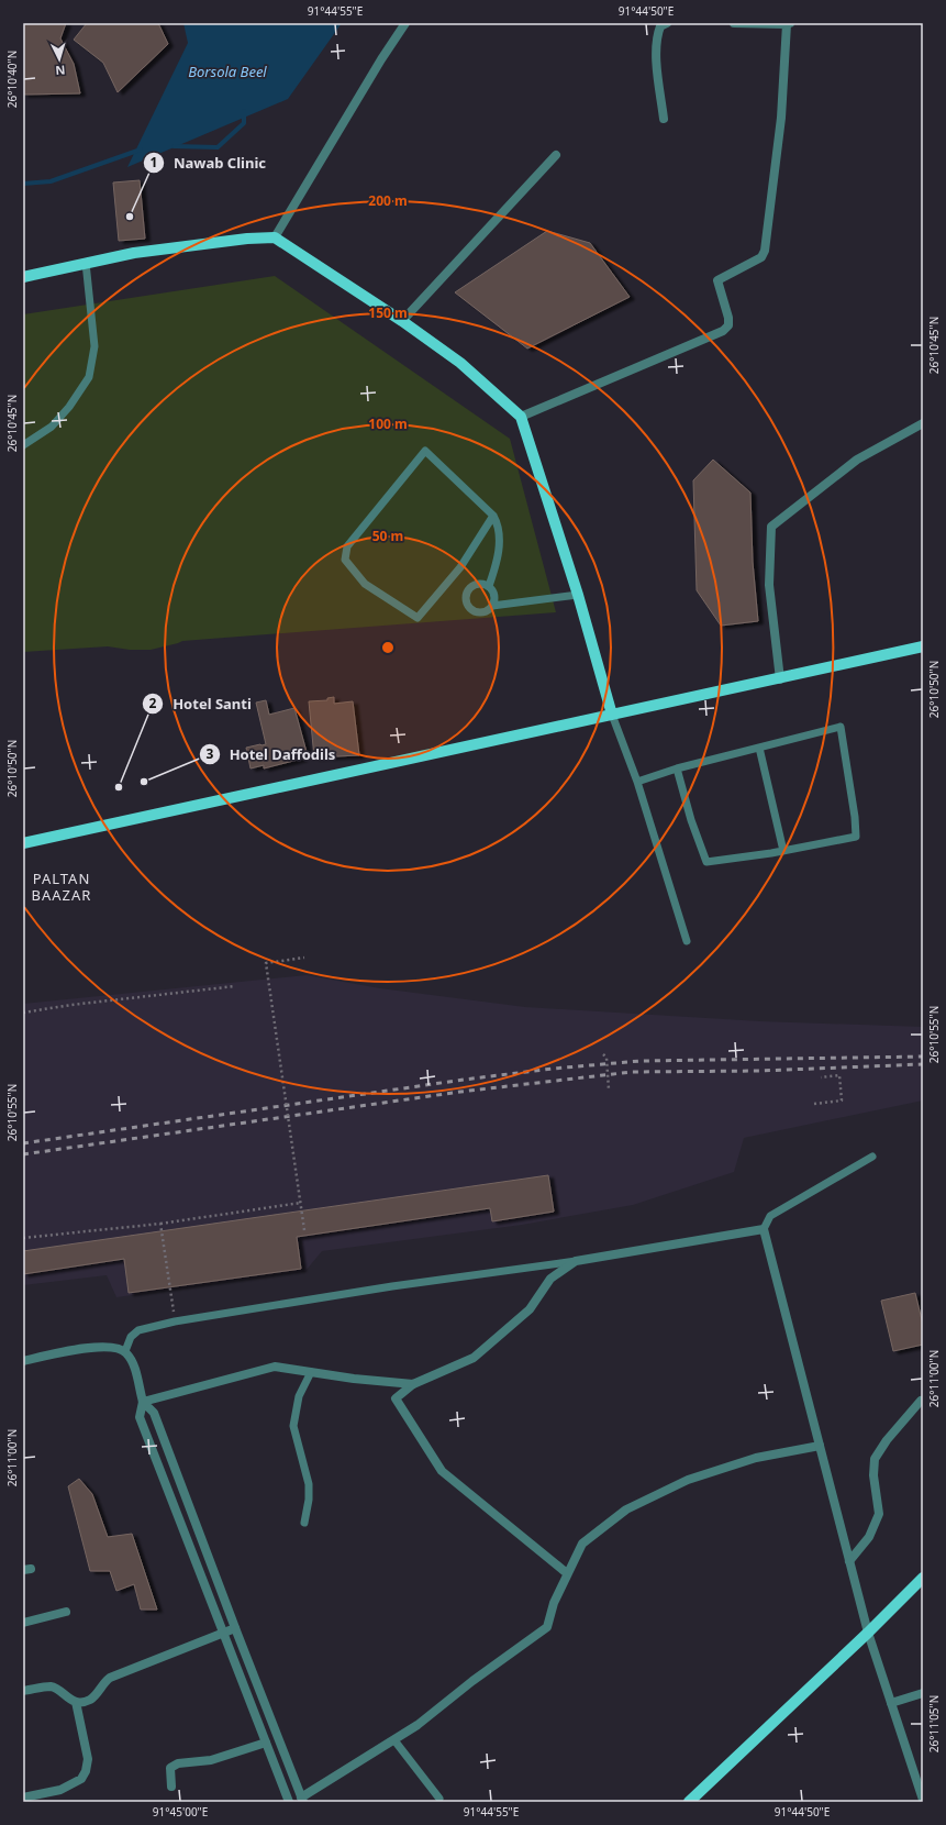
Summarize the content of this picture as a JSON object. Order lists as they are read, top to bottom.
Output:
{
  "districts": ["PALTAN BAAZAR"],
  "water": ["Borsola Beel"],
  "places": ["Nawab Clinic", "Hotel Daffodils", "Hotel Santi"],
  "north": "bottom",
  "coordinates": [
    "91°44'55\"E",
    "91°44'50\"E",
    "26°10'40\"N",
    "26°10'45\"N",
    "26°10'50\"N",
    "26°10'55\"N",
    "26°11'00\"N",
    "26°11'05\"N",
    "91°45'00\"E"
  ],
  "rings": [
    "200 m",
    "150 m",
    "100 m",
    "50 m"
  ]
}
